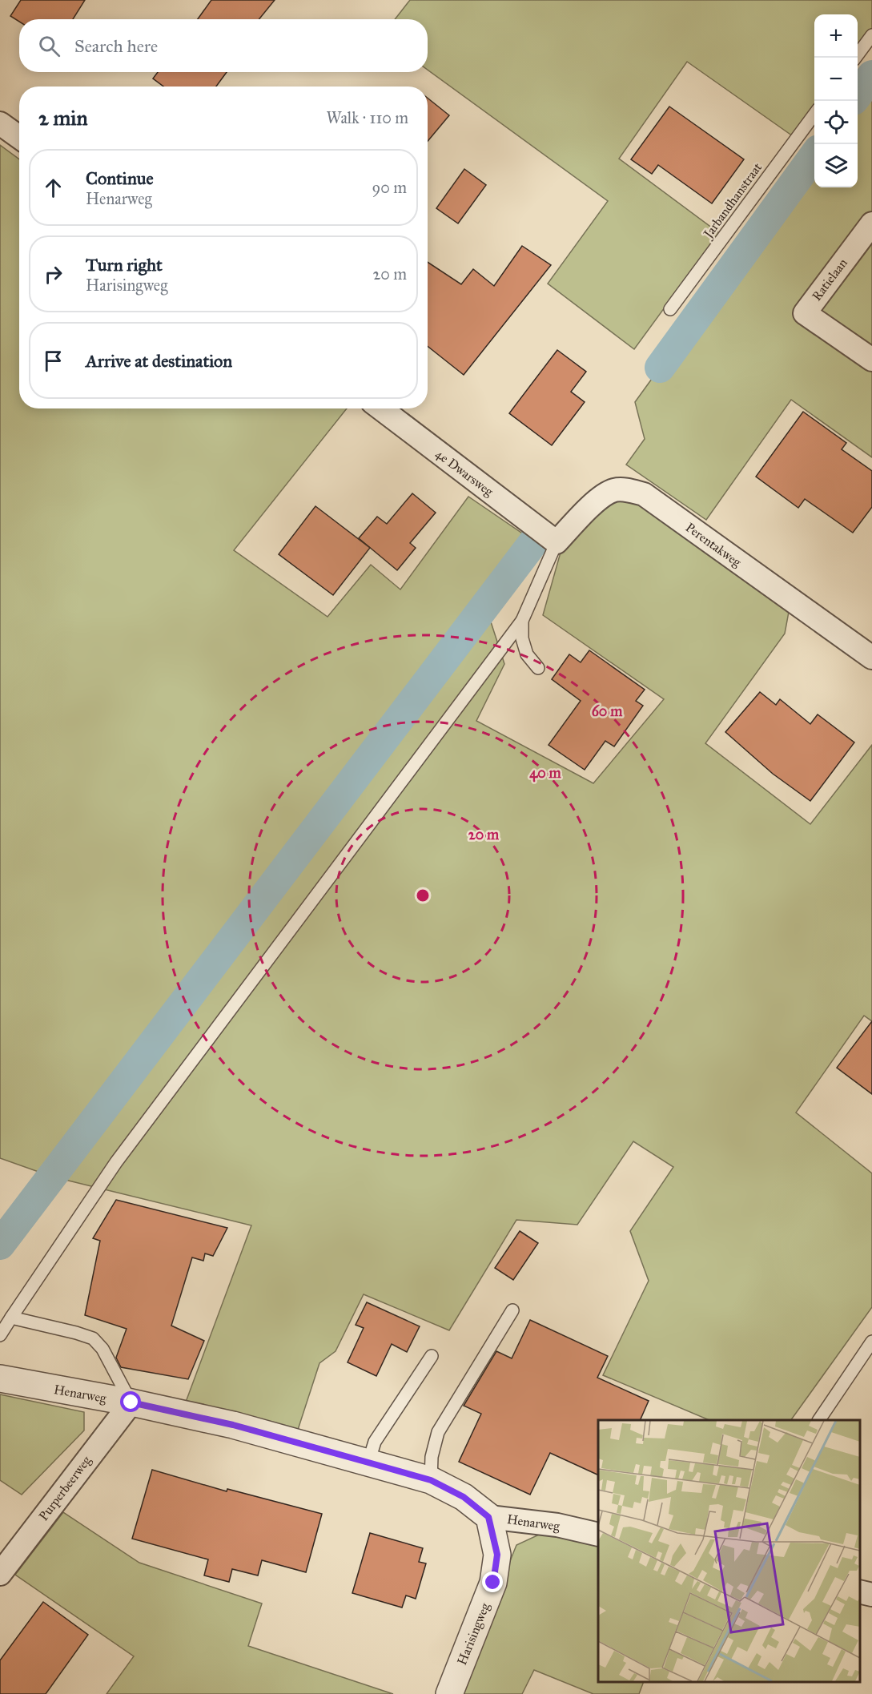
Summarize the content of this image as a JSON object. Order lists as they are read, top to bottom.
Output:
{
  "streets": {
    "street": [
      "Ratielaan",
      "4e Dwarsweg",
      "Perentakweg",
      "Henarweg",
      "Purperbeerweg",
      "Harisingweg"
    ],
    "lane": ["Jarbandhanstraat"]
  },
  "crossings": [
    ["4e Dwarsweg", "Perentakweg"],
    ["Henarweg", "Purperbeerweg"],
    ["Henarweg", "Harisingweg"]
  ],
  "page": {
    "map_buttons": ["+", "−"],
    "search": "Search here",
    "heading": ["2 min", "Walk · 110 m"],
    "list": [
      ["Continue", "Henarweg", "90 m"],
      ["Turn right", "Harisingweg", "20 m"],
      "Arrive at destination"
    ]
  },
  "rings": ["60 m", "40 m", "20 m"]
}
